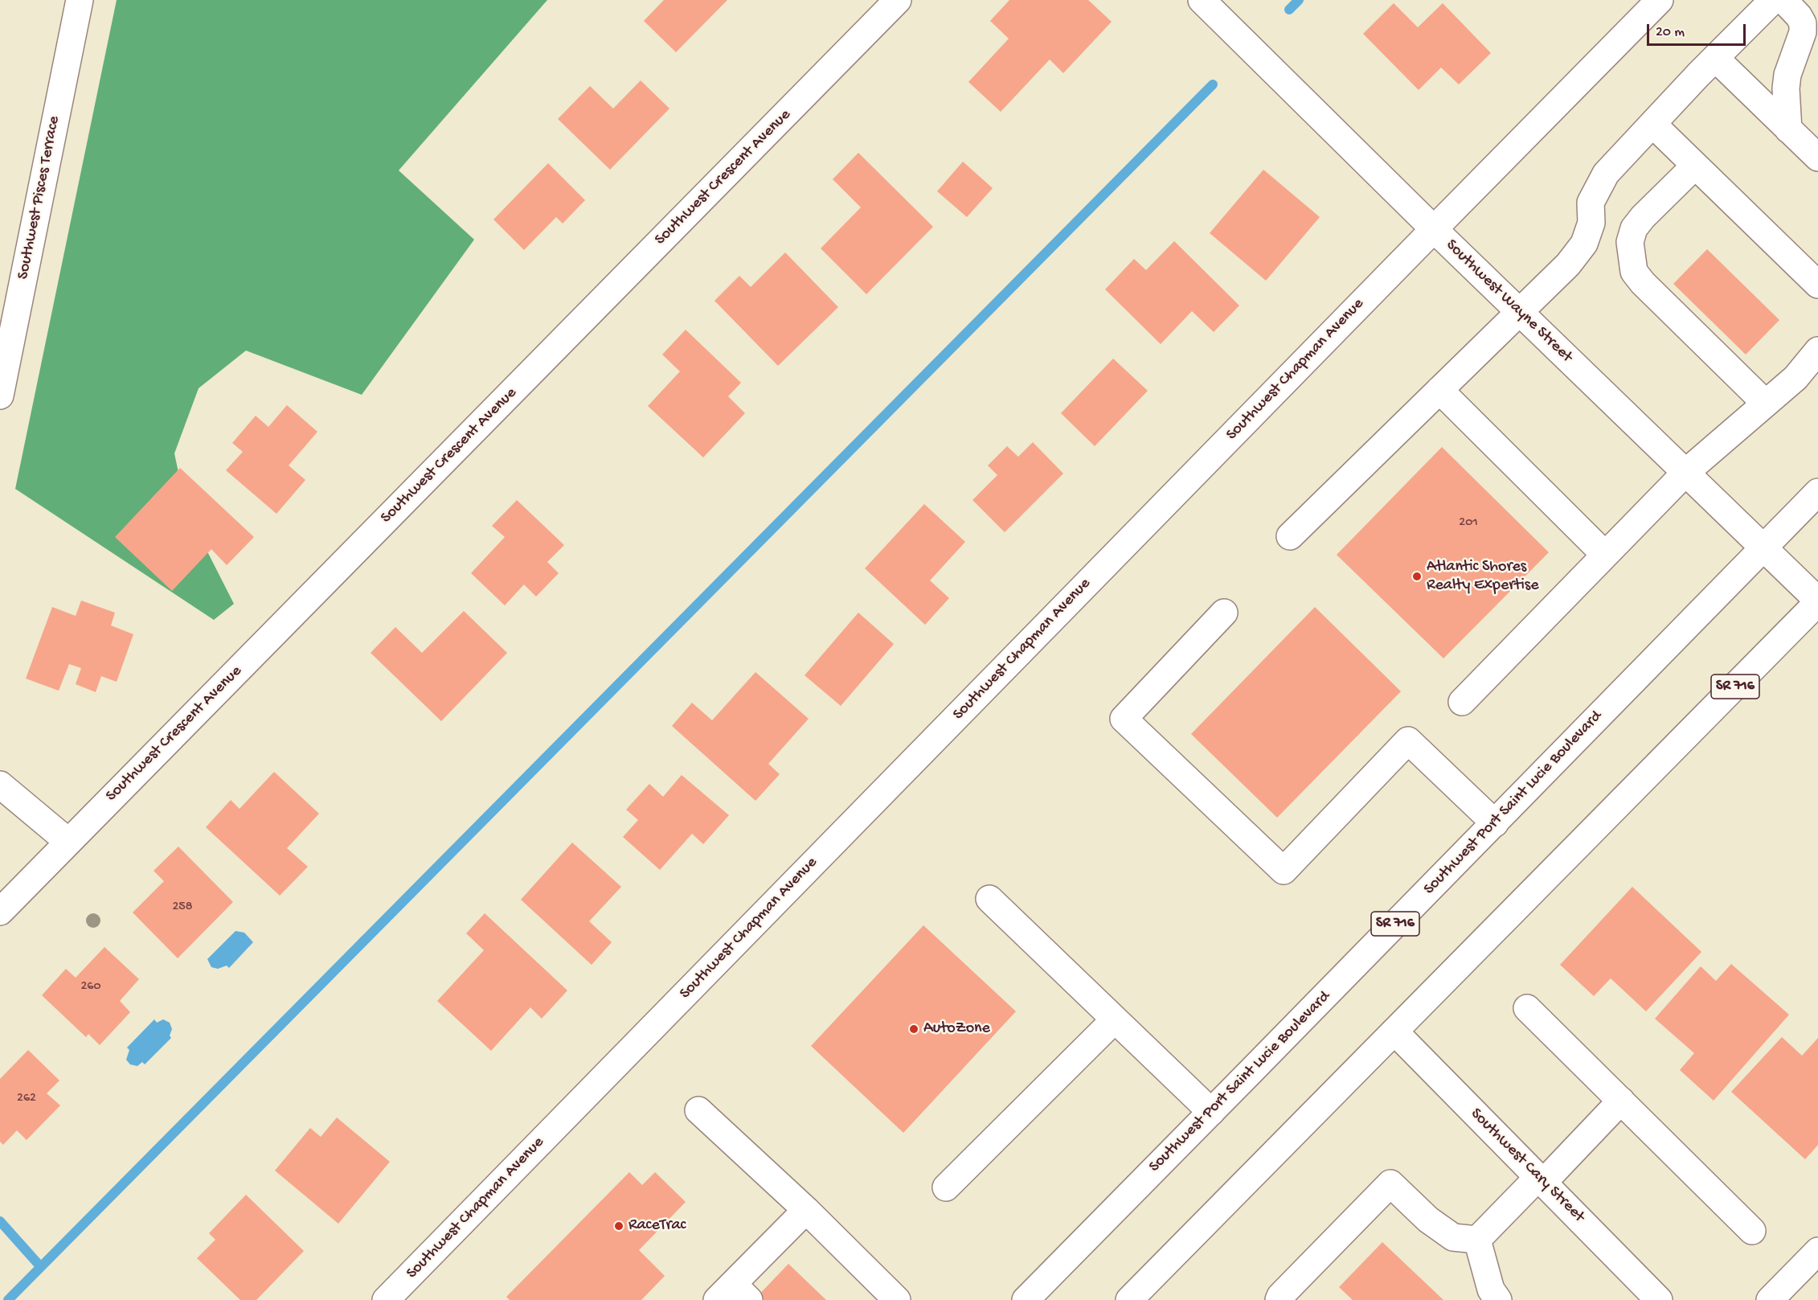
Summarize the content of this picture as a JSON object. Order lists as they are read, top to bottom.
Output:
{
  "streets": {
    "street": [
      "Southwest Crescent Avenue",
      "Southwest Pisces Terrace",
      "Southwest Wayne Street",
      "Southwest Chapman Avenue",
      "SR 716",
      "Southwest Port Saint Lucie Boulevard",
      "Southwest Cary Street"
    ]
  },
  "crossings": [
    ["Southwest Wayne Street", "Southwest Chapman Avenue"],
    ["Southwest Wayne Street", "SR 716"],
    ["Southwest Wayne Street", "Southwest Port Saint Lucie Boulevard"],
    ["SR 716", "Southwest Cary Street"]
  ],
  "places": ["Atlantic Shores Realty Expertise", "AutoZone", "RaceTrac"],
  "house_numbers": [
    "201",
    "258",
    "260",
    "262"
  ],
  "scale_bar": "20 m"
}
